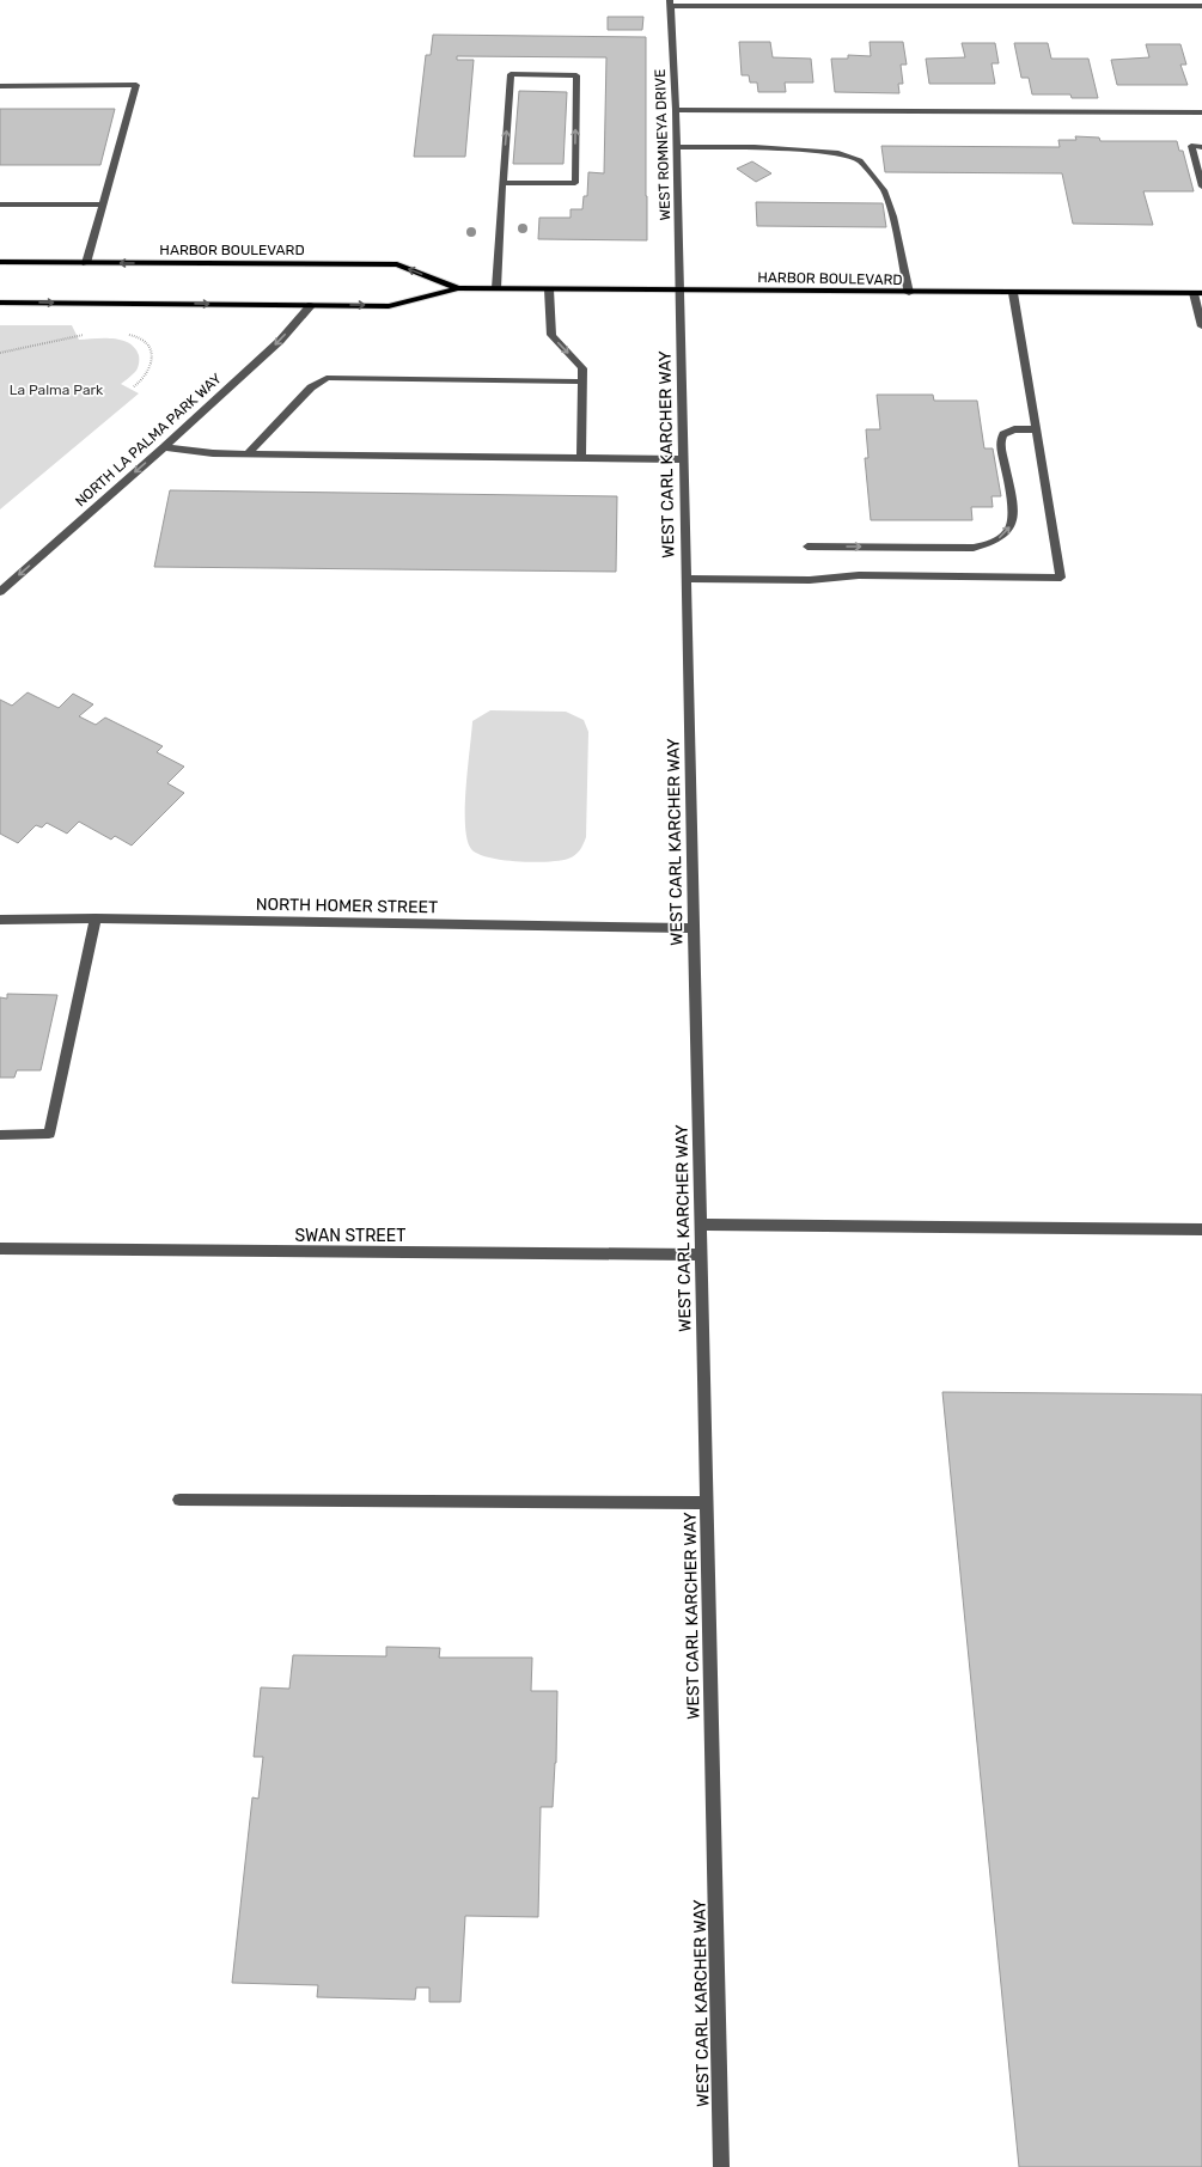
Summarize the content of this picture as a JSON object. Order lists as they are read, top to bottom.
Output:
{
  "streets": {
    "main road": ["HARBOR BOULEVARD"],
    "street": [
      "WEST ROMNEYA DRIVE",
      "NORTH LA PALMA PARK WAY",
      "WEST CARL KARCHER WAY",
      "NORTH HOMER STREET",
      "SWAN STREET"
    ]
  },
  "crossings": [
    ["WEST ROMNEYA DRIVE", "HARBOR BOULEVARD"],
    ["WEST ROMNEYA DRIVE", "WEST CARL KARCHER WAY"],
    ["HARBOR BOULEVARD", "NORTH LA PALMA PARK WAY"],
    ["HARBOR BOULEVARD", "WEST CARL KARCHER WAY"],
    ["WEST CARL KARCHER WAY", "NORTH HOMER STREET"],
    ["WEST CARL KARCHER WAY", "SWAN STREET"]
  ],
  "one_way": ["NORTH LA PALMA PARK WAY"],
  "parks": ["La Palma Park"]
}
